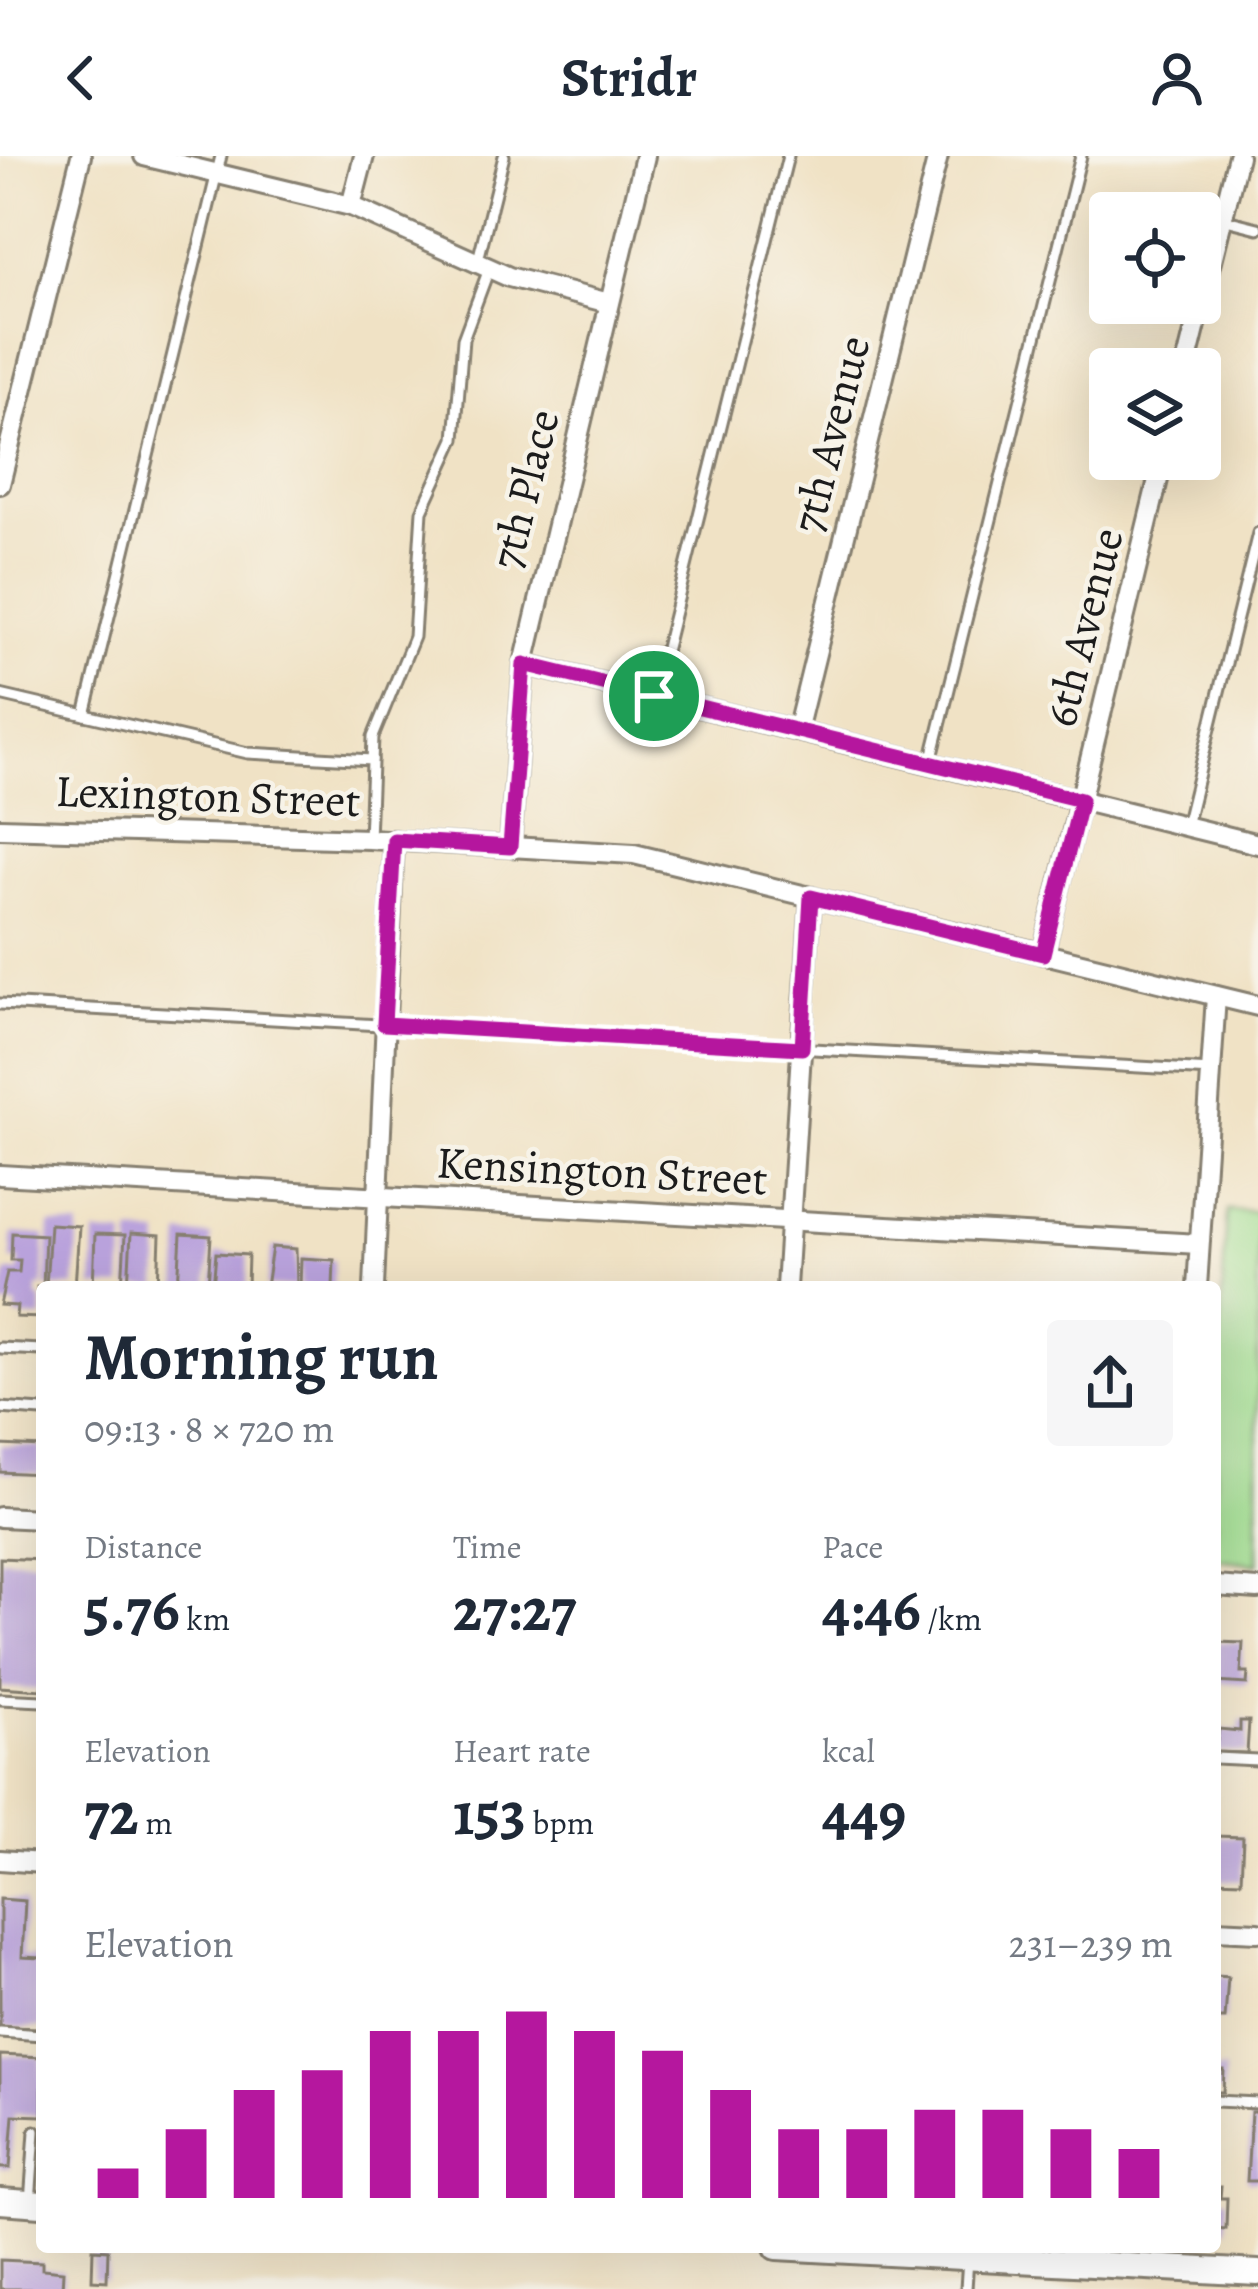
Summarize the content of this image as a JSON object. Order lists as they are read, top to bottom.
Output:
{
  "streets": {
    "street": [
      "7th Avenue",
      "7th Place",
      "6th Avenue",
      "Lexington Street",
      "Kensington Street"
    ]
  },
  "crossings": [
    ["7th Place", "Lexington Street"],
    ["6th Avenue", "Lexington Street"]
  ],
  "page": {
    "header": "Stridr",
    "heading": ["Morning run", "09:13 · 8 × 720 m"],
    "stats": [
      ["Distance", "5.76 km"],
      ["Time", "27:27"],
      ["Pace", "4:46 /km"],
      ["Elevation", "72 m"],
      ["Heart rate", "153 bpm"],
      ["kcal", "449"]
    ],
    "chart": ["Elevation", "231–239 m"]
  }
}
